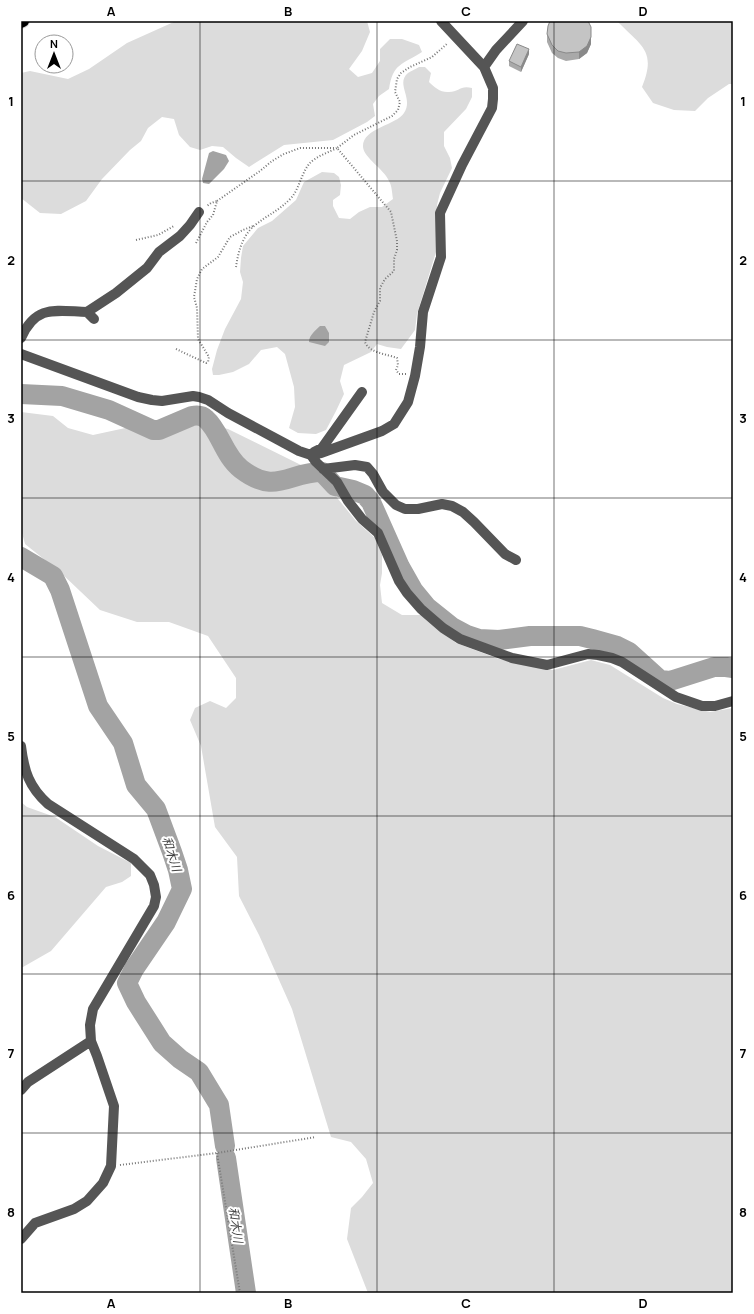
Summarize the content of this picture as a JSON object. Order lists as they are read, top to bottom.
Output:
{
  "water": ["和木川"],
  "north": "top",
  "grid": {
    "columns": [
      "A",
      "B",
      "C",
      "D"
    ],
    "rows": [
      "1",
      "2",
      "3",
      "4",
      "5",
      "6",
      "7",
      "8"
    ]
  }
}
